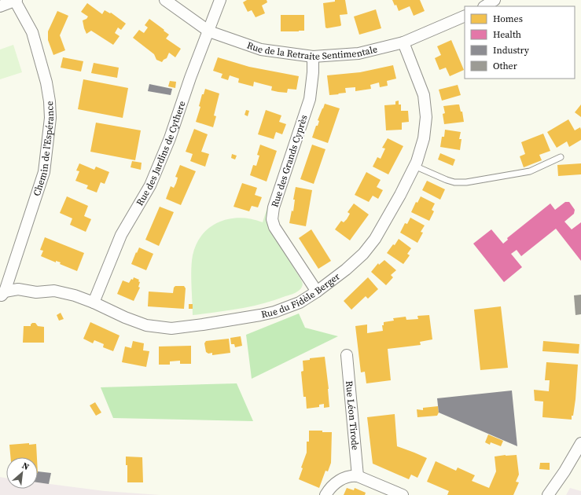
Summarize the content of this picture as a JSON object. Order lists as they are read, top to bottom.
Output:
{
  "streets": {
    "street": [
      "Rue de la Retraite Sentimentale",
      "Chemin de l'Espérance",
      "Rue des Jardins de Cythere",
      "Rue des Grands Cyprès",
      "Rue du Fidèle Berger",
      "Rue Léon Tirode"
    ]
  },
  "crossings": [
    ["Rue de la Retraite Sentimentale", "Rue des Jardins de Cythere"],
    ["Rue de la Retraite Sentimentale", "Rue des Grands Cyprès"],
    ["Rue de la Retraite Sentimentale", "Rue du Fidèle Berger"],
    ["Chemin de l'Espérance", "Rue du Fidèle Berger"],
    ["Rue des Jardins de Cythere", "Rue du Fidèle Berger"],
    ["Rue des Grands Cyprès", "Rue du Fidèle Berger"]
  ],
  "legend": [
    "Homes",
    "Health",
    "Industry",
    "Other"
  ],
  "north": "top right"
}
